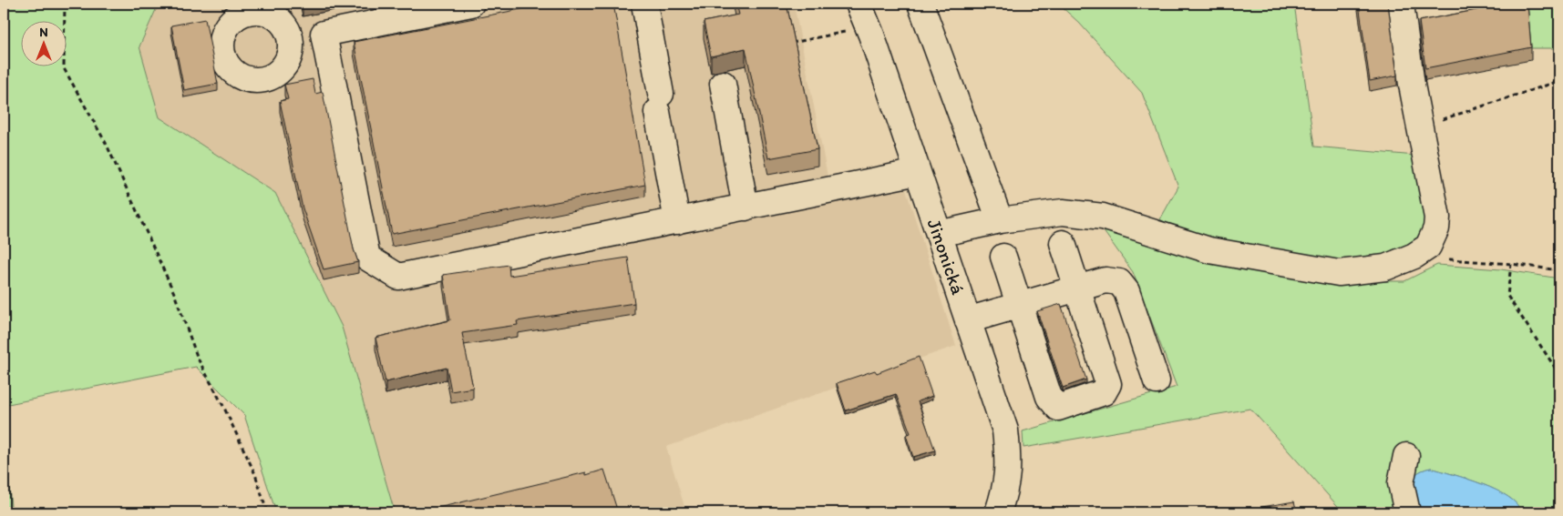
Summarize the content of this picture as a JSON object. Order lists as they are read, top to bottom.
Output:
{
  "streets": {
    "street": ["Jinonická"]
  },
  "north": "top"
}
